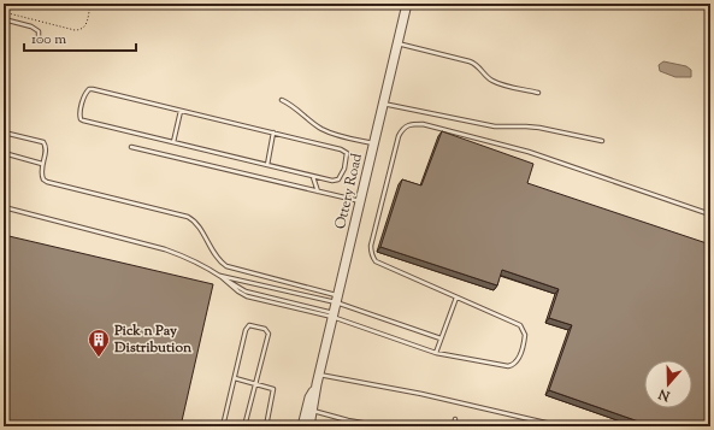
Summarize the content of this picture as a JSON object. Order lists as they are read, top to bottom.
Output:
{
  "streets": {
    "street": ["Ottery Road"]
  },
  "places": {
    "building": ["Pick n Pay Distribution"]
  },
  "scale_bar": "100 m",
  "north": "bottom"
}
